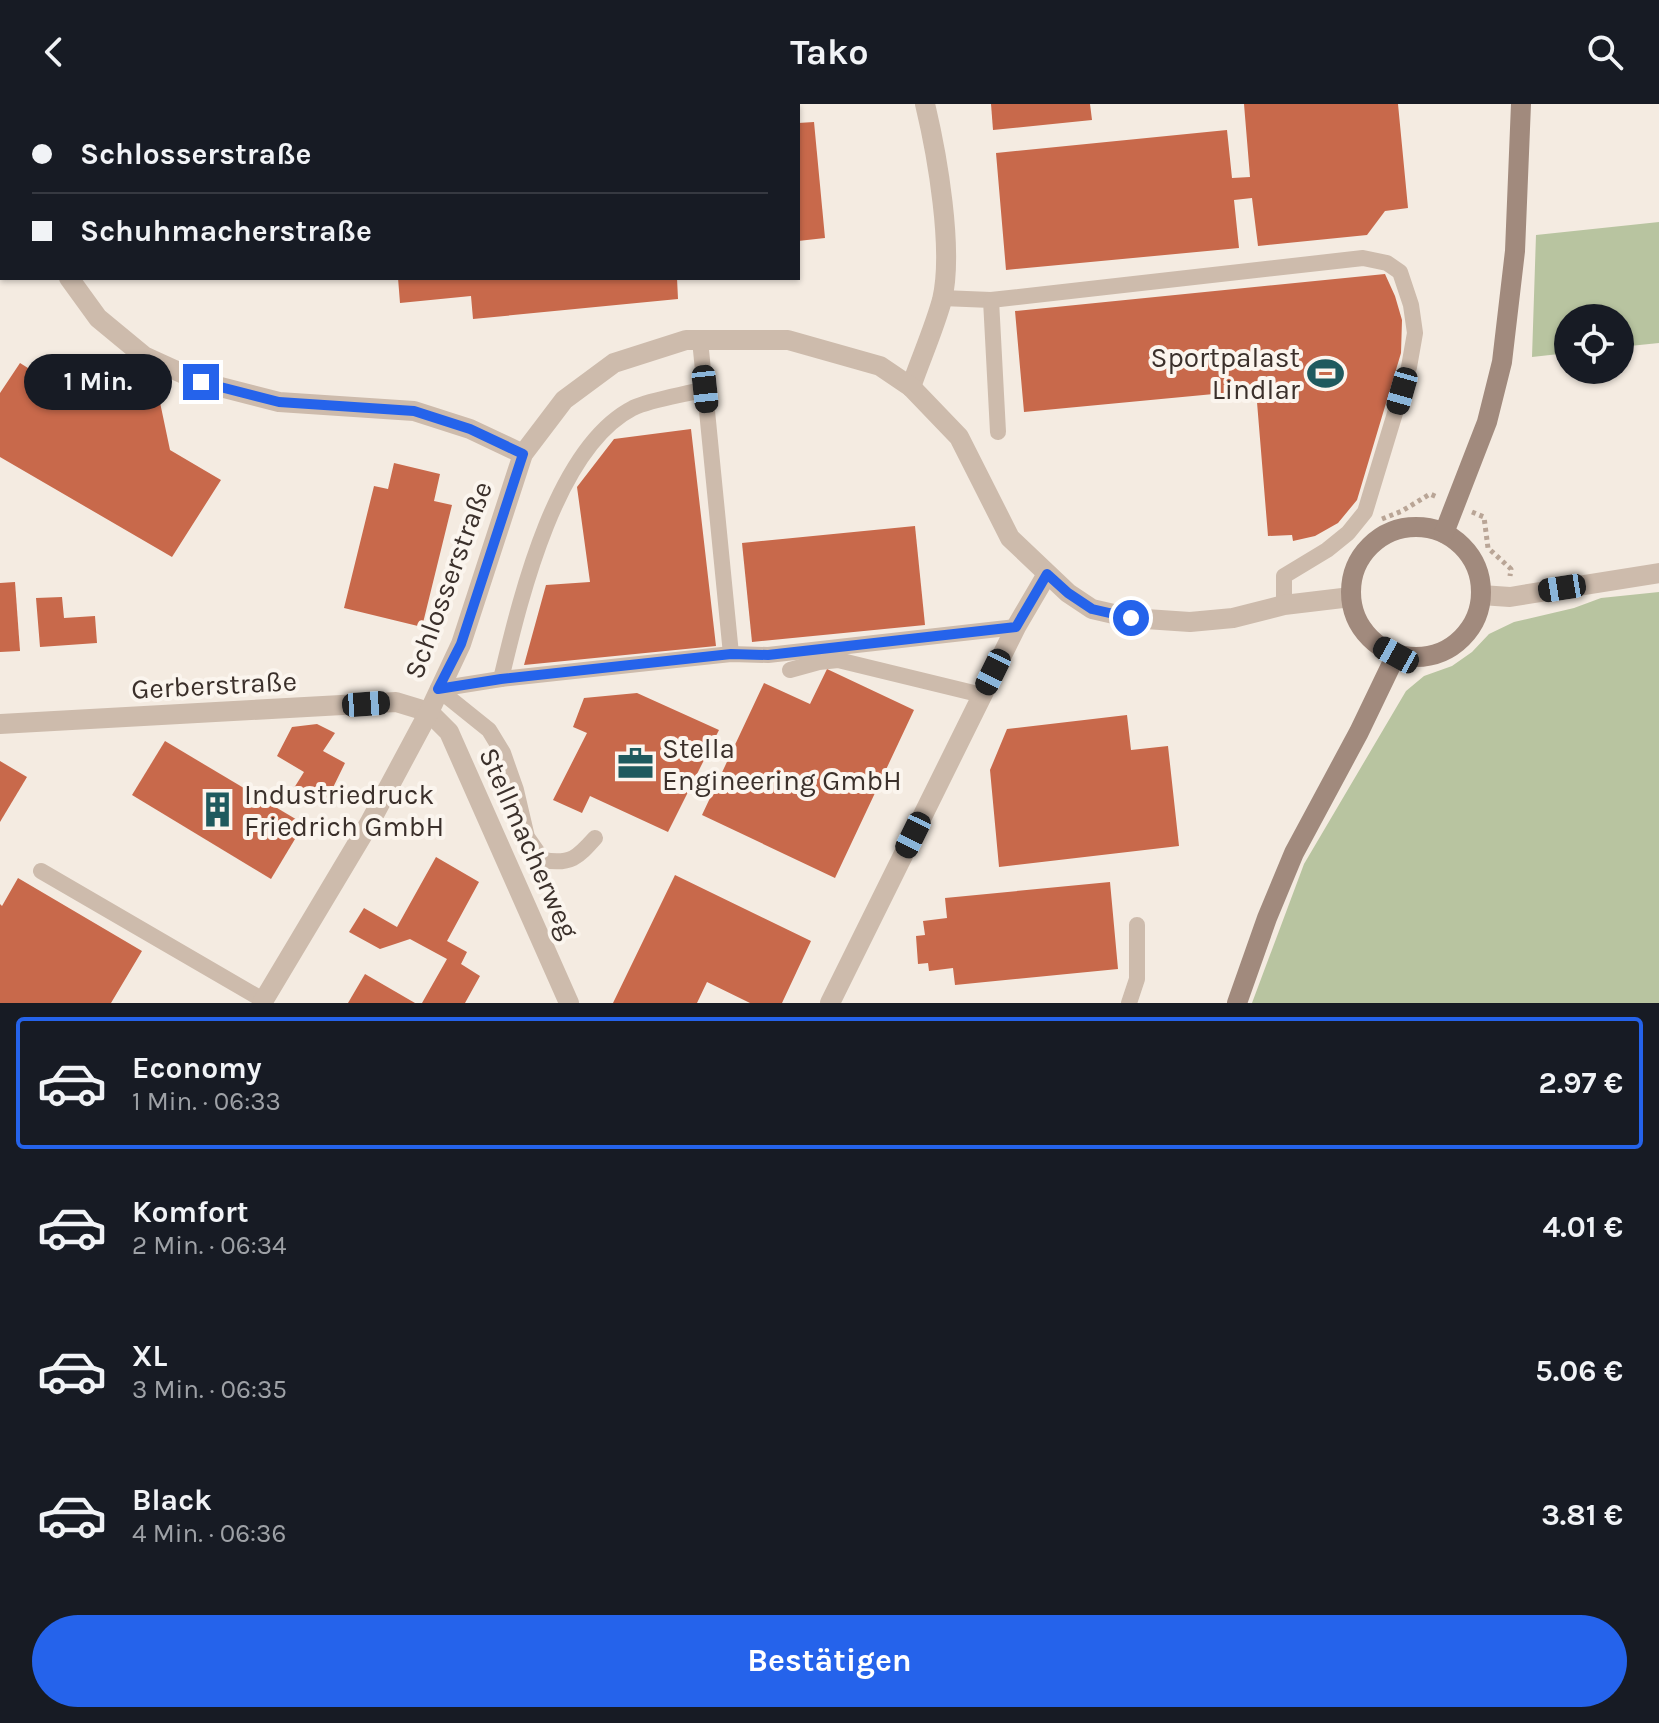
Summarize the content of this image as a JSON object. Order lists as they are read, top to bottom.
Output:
{
  "streets": {
    "street": ["Schlosserstraße", "Gerberstraße", "Stellmacherweg"]
  },
  "crossings": [
    ["Schlosserstraße", "Gerberstraße"],
    ["Schlosserstraße", "Stellmacherweg"],
    ["Gerberstraße", "Stellmacherweg"]
  ],
  "places": {
    "sports": ["Sportpalast Lindlar"],
    "office": ["Stella Engineering GmbH"],
    "building": ["Industriedruck Friedrich GmbH"]
  },
  "page": {
    "header": "Tako",
    "banner": ["Schlosserstraße", "Schuhmacherstraße"],
    "bubble": "1 Min.",
    "list": [
      {
        "name": "Economy",
        "note": "1 Min. · 06:33",
        "value": "2.97 €"
      },
      {
        "name": "Komfort",
        "note": "2 Min. · 06:34",
        "value": "4.01 €"
      },
      {
        "name": "XL",
        "note": "3 Min. · 06:35",
        "value": "5.06 €"
      },
      {
        "name": "Black",
        "note": "4 Min. · 06:36",
        "value": "3.81 €"
      }
    ],
    "buttons": "Bestätigen"
  }
}
